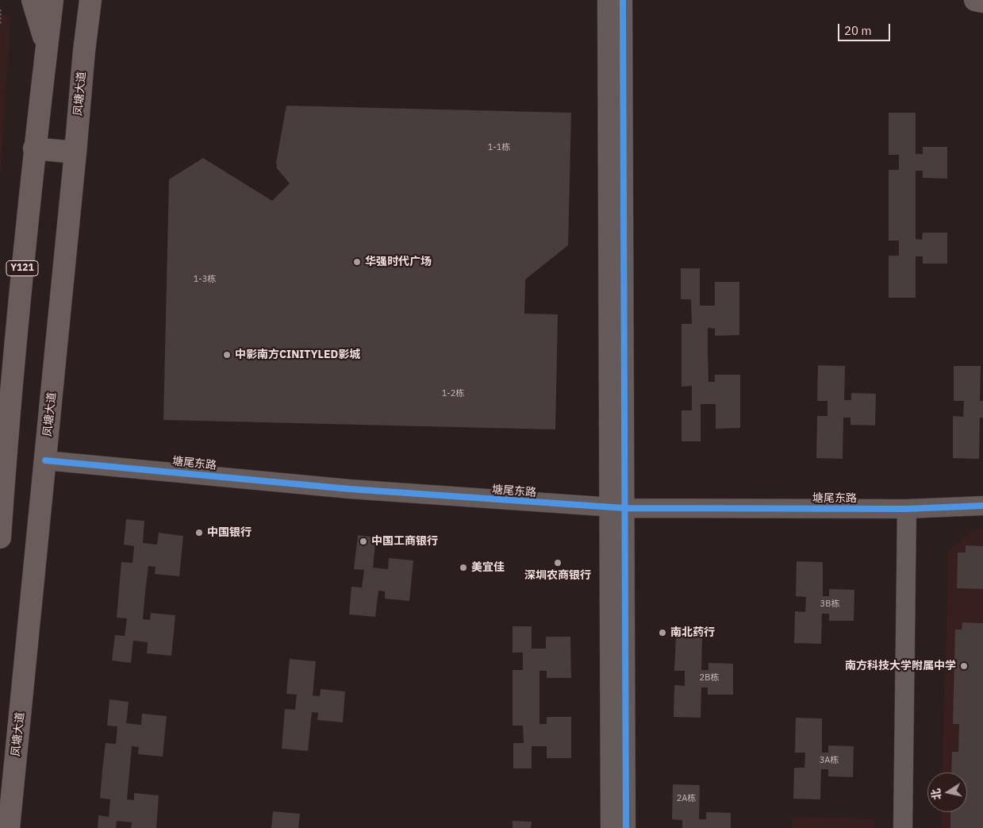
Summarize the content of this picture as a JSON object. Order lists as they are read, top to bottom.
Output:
{
  "streets": {
    "main road": ["凤塘大道", "Y121"],
    "street": ["塘尾东路"]
  },
  "crossings": [
    ["凤塘大道", "塘尾东路"]
  ],
  "places": [
    "华强时代广场",
    "中影南方CINITYLED影城",
    "中国银行",
    "中国工商银行",
    "深圳农商银行",
    "美宜佳",
    "南北药行",
    "南方科技大学附属中学"
  ],
  "house_numbers": [
    "1-1栋",
    "1-3栋",
    "1-2栋",
    "3B栋",
    "2B栋",
    "3A栋",
    "2A栋"
  ],
  "scale_bar": "20 m",
  "north": "left"
}
